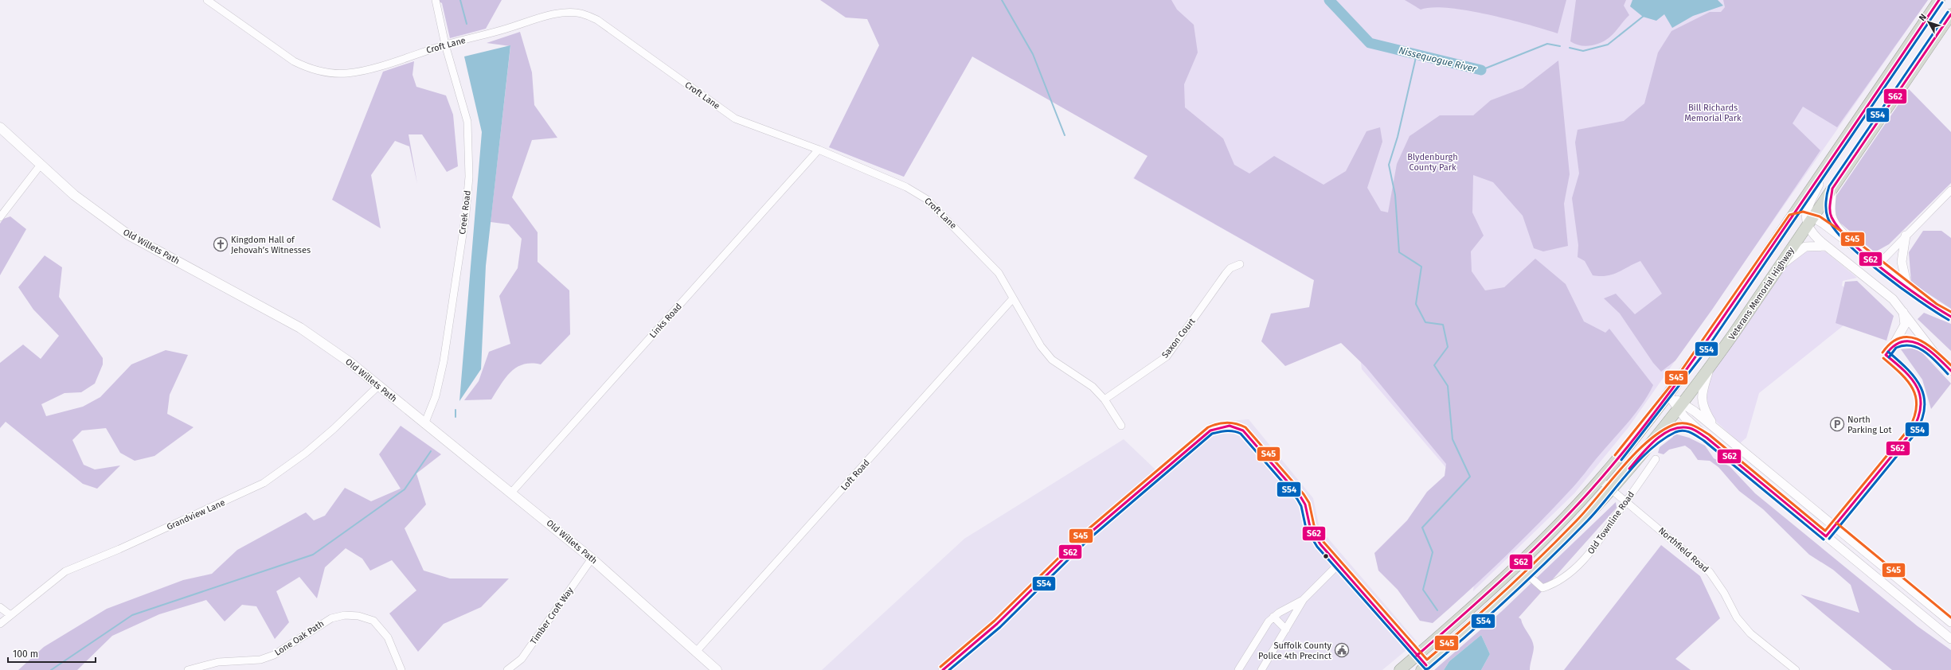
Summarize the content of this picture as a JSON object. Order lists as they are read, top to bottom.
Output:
{
  "streets": {
    "highway": ["Veterans Memorial Highway"],
    "main road": ["Old Willets Path"],
    "street": [
      "Croft Lane",
      "Creek Road",
      "Links Road",
      "Saxon Court",
      "Loft Road",
      "Grandview Lane",
      "Old Townline Road",
      "Northfield Road",
      "Timber Croft Way",
      "Lone Oak Path"
    ]
  },
  "crossings": [
    ["Croft Lane", "Creek Road"],
    ["Croft Lane", "Links Road"],
    ["Croft Lane", "Saxon Court"],
    ["Croft Lane", "Loft Road"],
    ["Creek Road", "Old Willets Path"],
    ["Old Willets Path", "Links Road"],
    ["Old Willets Path", "Loft Road"],
    ["Old Willets Path", "Grandview Lane"],
    ["Old Willets Path", "Timber Croft Way"],
    ["Veterans Memorial Highway", "Old Townline Road"],
    ["Veterans Memorial Highway", "Northfield Road"],
    ["Old Townline Road", "Northfield Road"]
  ],
  "water": ["Nissequogue River"],
  "parks": ["Bill Richards Memorial Park", "Blydenburgh County Park"],
  "places": {
    "church": ["Kingdom Hall of Jehovah’s Witnesses"],
    "parking": ["North Parking Lot"],
    "public building": ["Suffolk County Police 4th Precinct"]
  },
  "lines": ["transit line S62", "transit line S54", "transit line S45"],
  "scale_bar": "100 m",
  "north": "top left"
}
